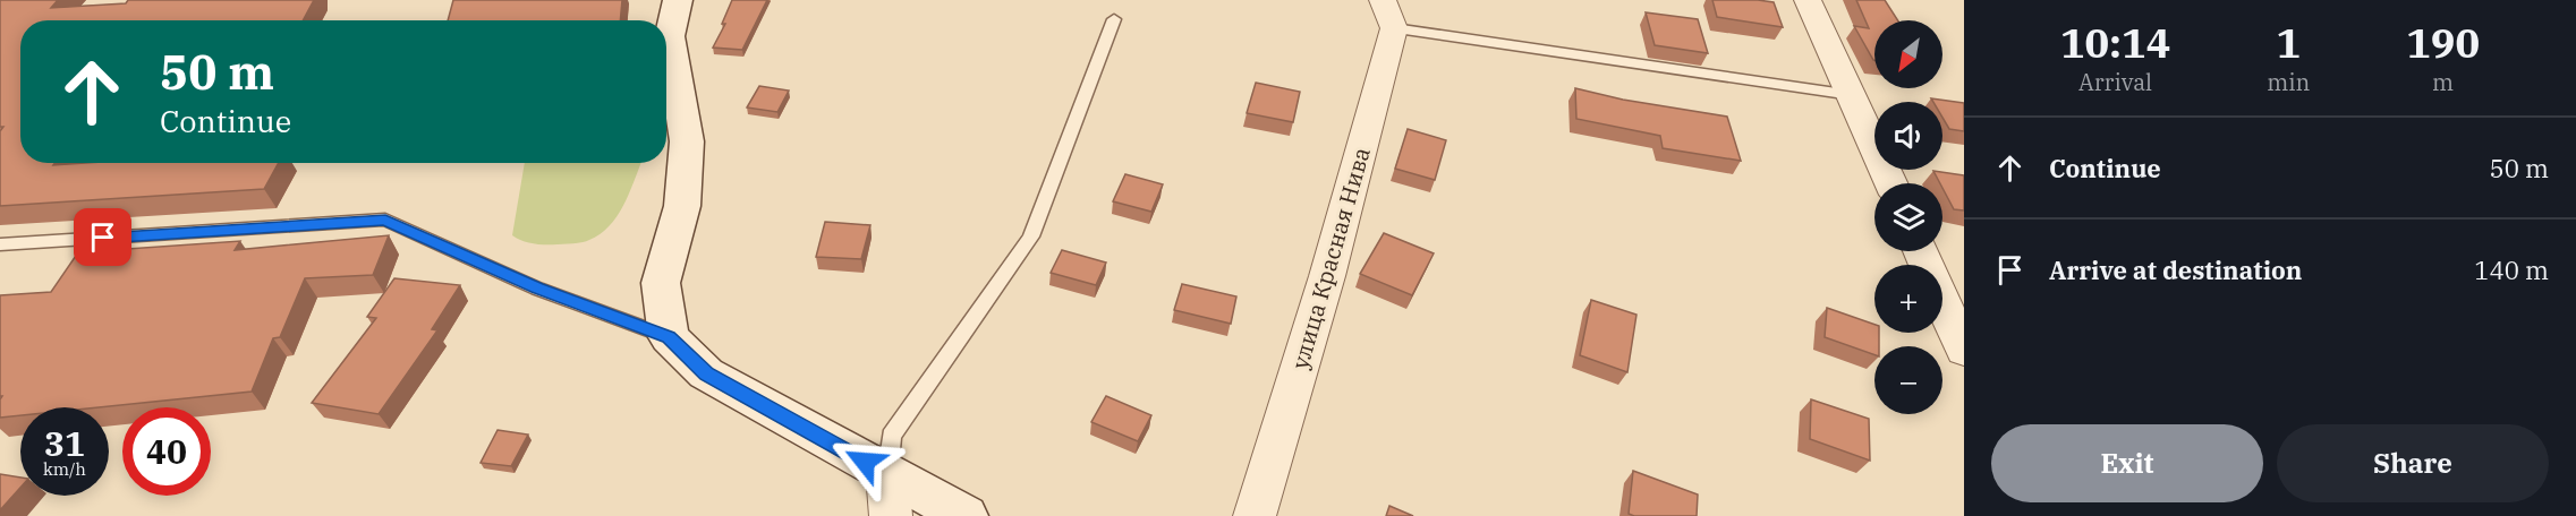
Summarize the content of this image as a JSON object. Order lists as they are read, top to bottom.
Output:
{
  "streets": {
    "street": ["улица Красная Нива"]
  },
  "north": "bottom left",
  "page": {
    "eta": [
      "10:14",
      "Arrival",
      "1",
      "min",
      "190",
      "m"
    ],
    "map_buttons": ["+", "−"],
    "turn": ["50 m", "Continue"],
    "list": [
      {
        "name": "Continue",
        "value": "50 m"
      },
      {
        "name": "Arrive at destination",
        "value": "140 m"
      }
    ],
    "speed": "31 km/h",
    "limit": "40",
    "buttons": ["Exit", "Share"]
  }
}
